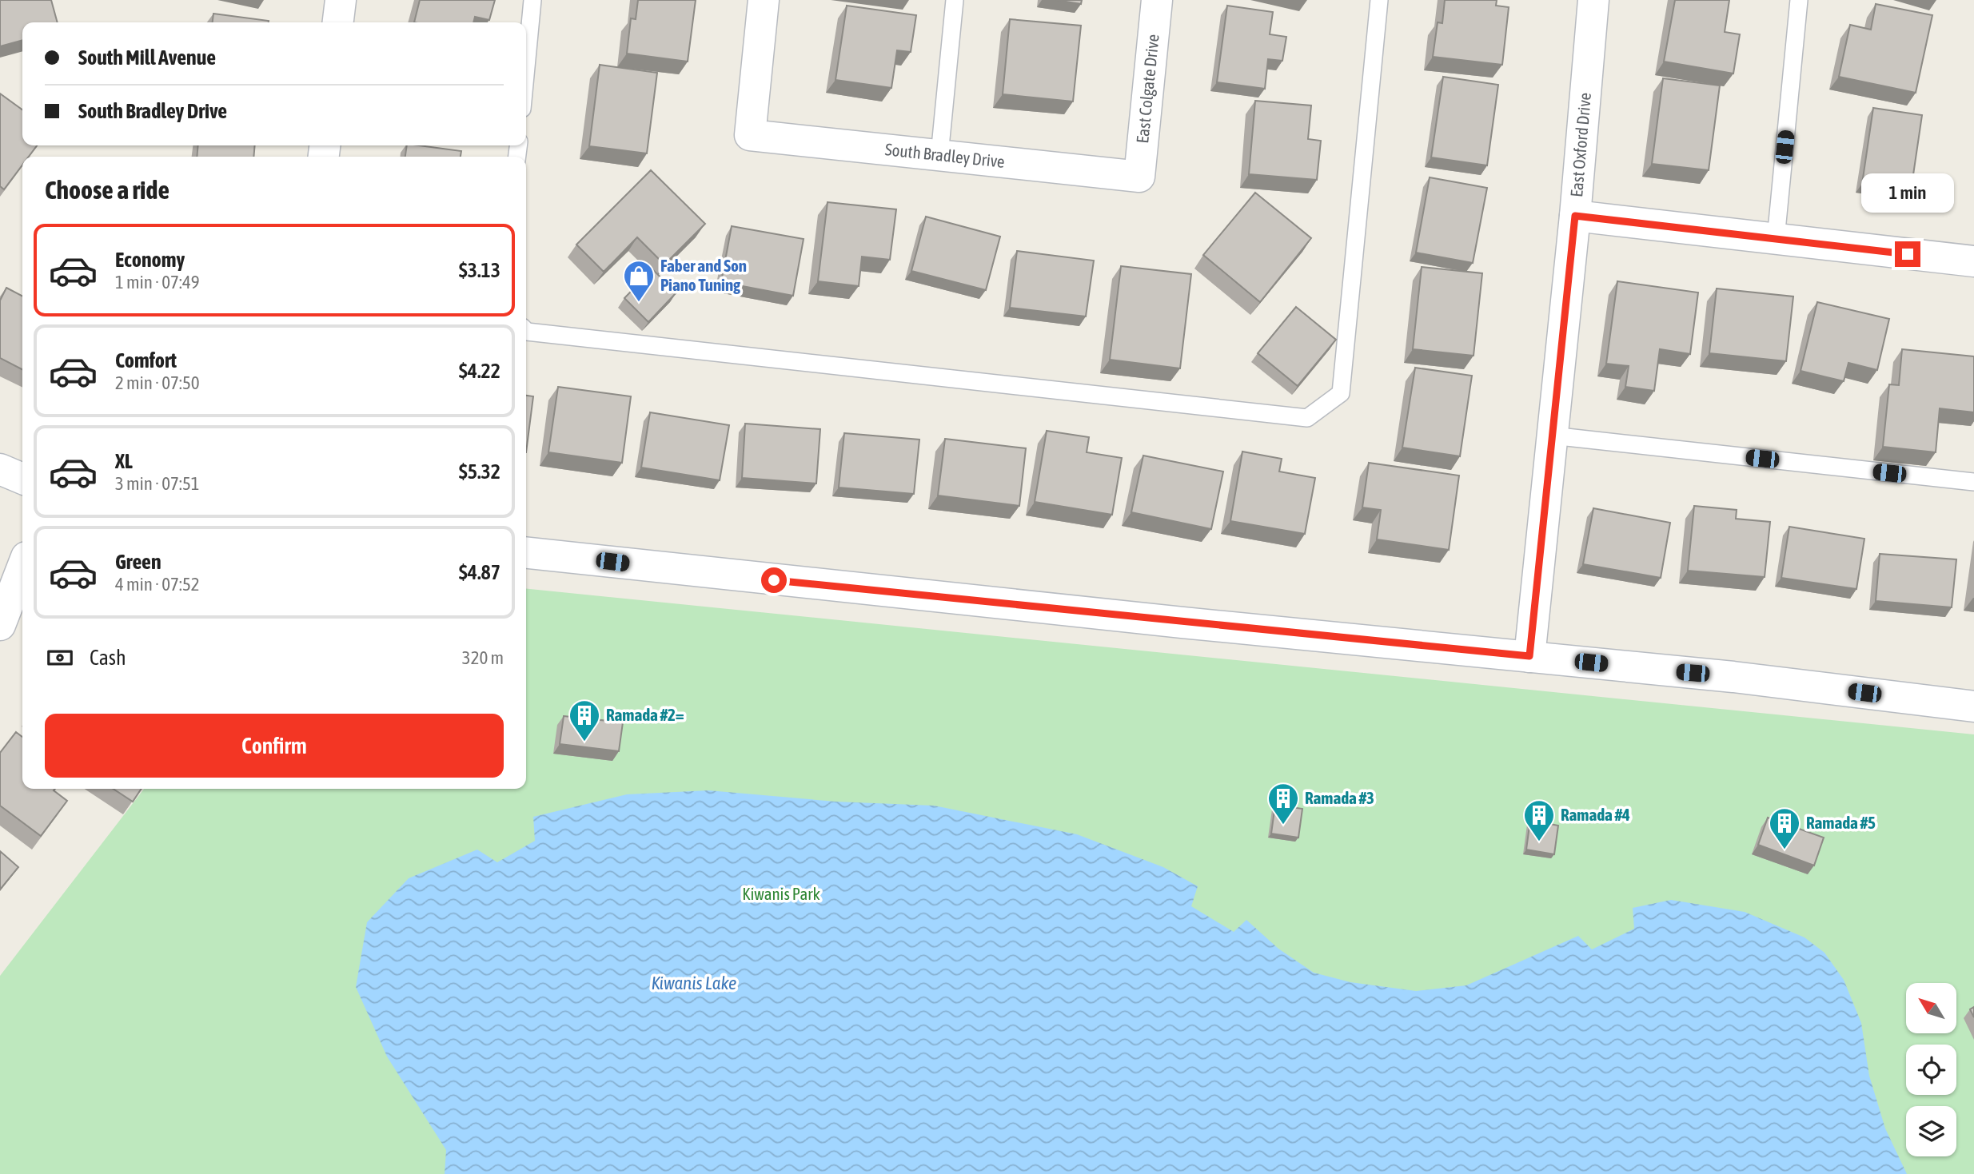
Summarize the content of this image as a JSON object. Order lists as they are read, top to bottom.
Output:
{
  "streets": {
    "street": ["East Colgate Drive", "East Oxford Drive", "South Bradley Drive"]
  },
  "crossings": [
    ["East Colgate Drive", "South Bradley Drive"]
  ],
  "water": ["Kiwanis Lake"],
  "parks": ["Kiwanis Park"],
  "places": {
    "shop": ["Faber and Son Piano Tuning"],
    "building": [
      "Ramada #2=",
      "Ramada #3",
      "Ramada #4",
      "Ramada #5"
    ]
  },
  "north": "top left",
  "page": {
    "banner": ["South Mill Avenue", "South Bradley Drive"],
    "heading": "Choose a ride",
    "bubble": "1 min",
    "list": [
      {
        "name": "Economy",
        "note": "1 min · 07:49",
        "value": "$3.13"
      },
      {
        "name": "Comfort",
        "note": "2 min · 07:50",
        "value": "$4.22"
      },
      {
        "name": "XL",
        "note": "3 min · 07:51",
        "value": "$5.32"
      },
      {
        "name": "Green",
        "note": "4 min · 07:52",
        "value": "$4.87"
      }
    ],
    "pay": ["Cash", "320 m"],
    "buttons": "Confirm"
  }
}
